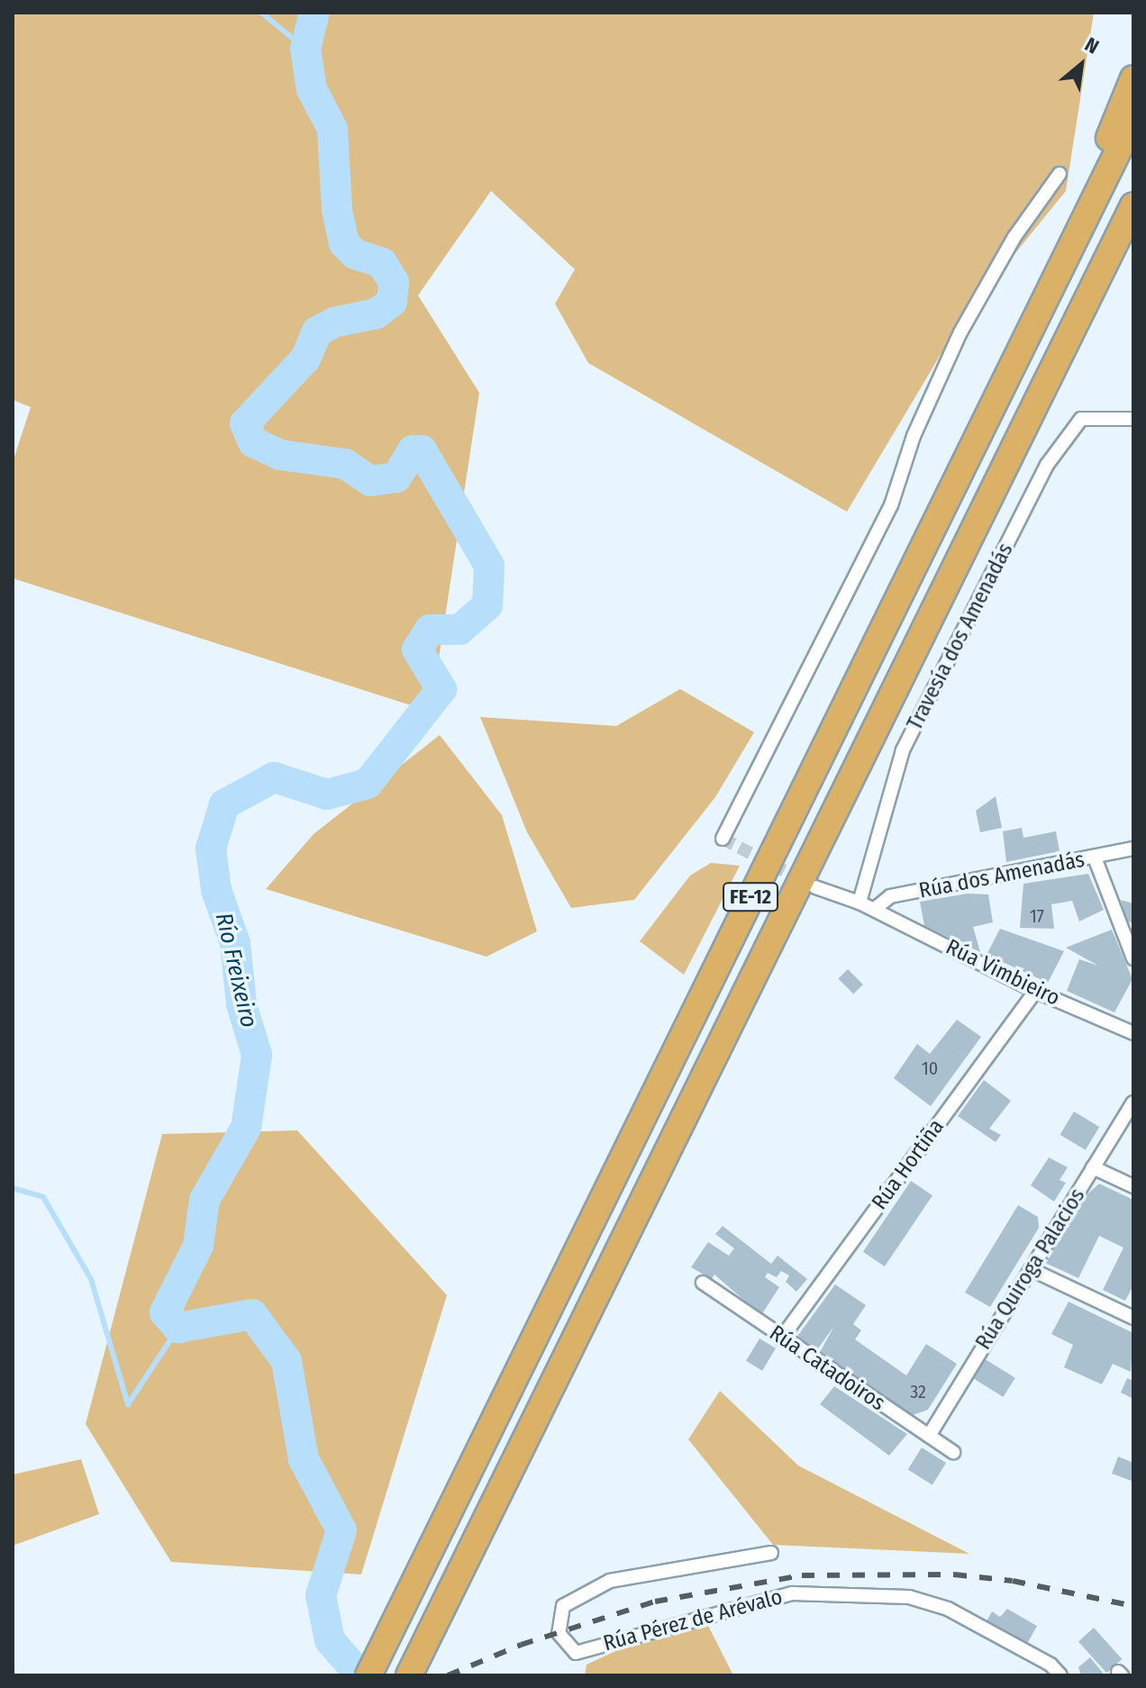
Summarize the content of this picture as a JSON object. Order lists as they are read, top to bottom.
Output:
{
  "streets": {
    "highway": ["FE-12"],
    "street": [
      "Travesía dos Amenadás",
      "Rúa dos Amenadás",
      "Rúa Vimbieiro",
      "Rúa Hortiña",
      "Rúa Quiroga Palacios",
      "Rúa Catadoiros",
      "Rúa Pérez de Arévalo"
    ]
  },
  "crossings": [
    ["Rúa dos Amenadás", "Rúa Vimbieiro"],
    ["Rúa Vimbieiro", "Rúa Hortiña"],
    ["Rúa Hortiña", "Rúa Catadoiros"],
    ["Rúa Quiroga Palacios", "Rúa Catadoiros"]
  ],
  "water": ["Río Freixeiro"],
  "house_numbers": ["17", "10", "32"],
  "north": "top right"
}
